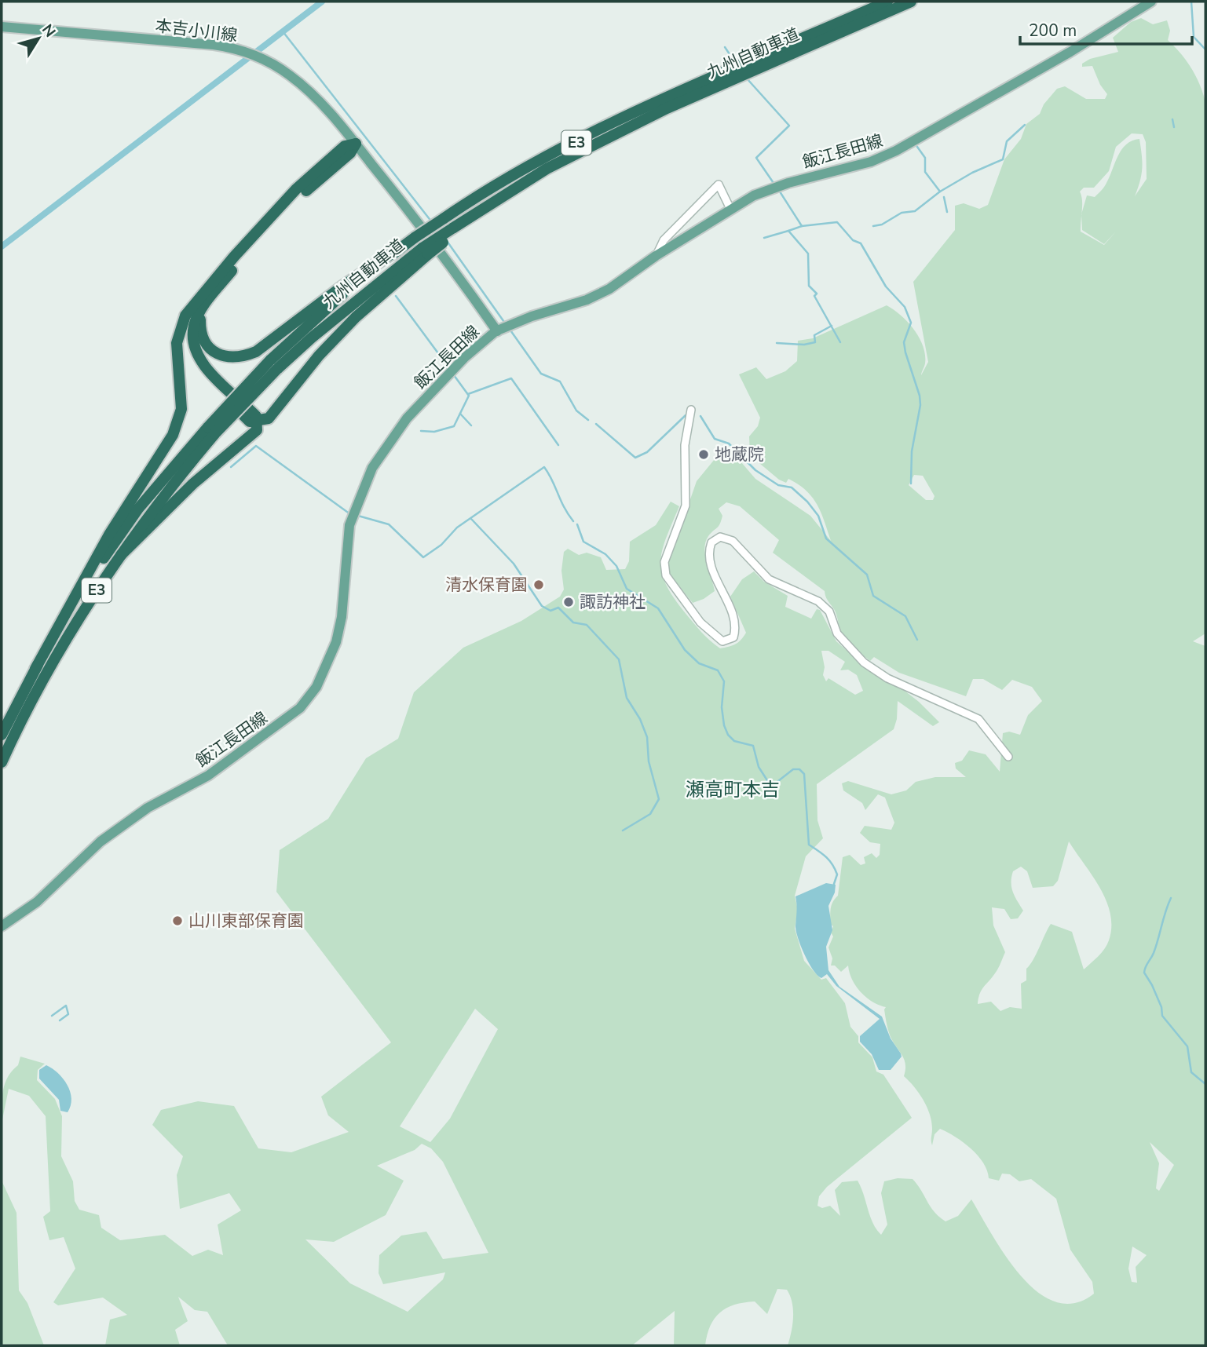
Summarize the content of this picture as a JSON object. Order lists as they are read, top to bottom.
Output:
{
  "streets": {
    "highway": ["九州自動車道", "E3"],
    "main road": ["本吉小川線", "飯江長田線"]
  },
  "crossings": [
    ["本吉小川線", "飯江長田線"]
  ],
  "districts": ["瀬高町本吉"],
  "places": [
    "地蔵院",
    "清水保育園",
    "諏訪神社",
    "山川東部保育園"
  ],
  "scale_bar": "200 m",
  "north": "top right"
}
